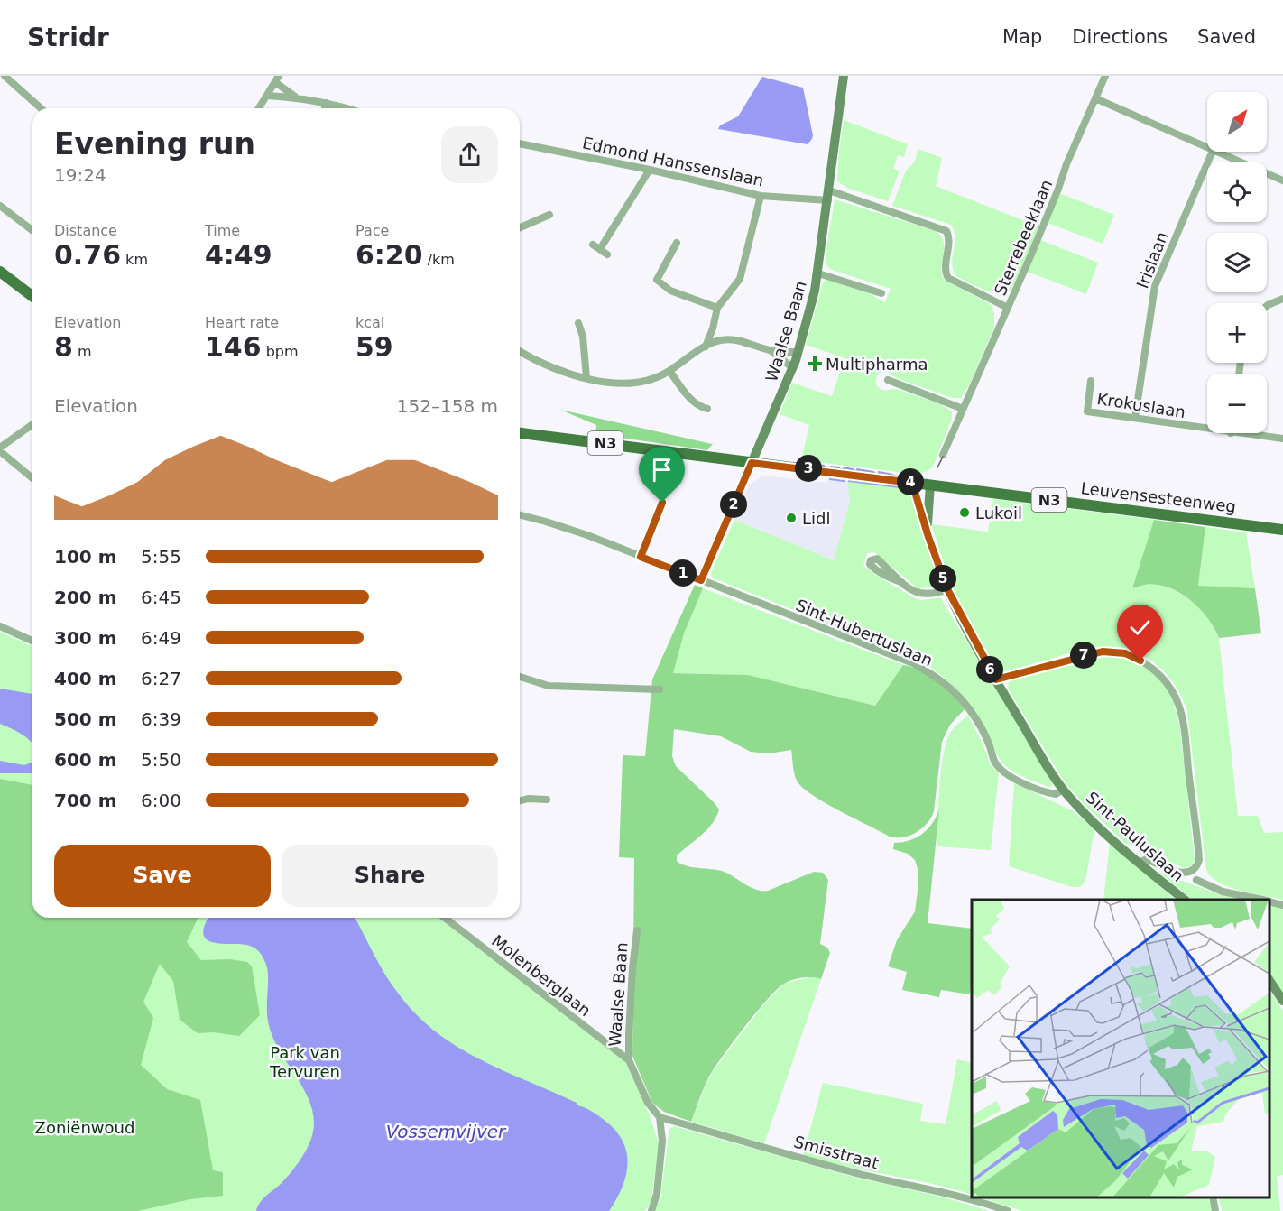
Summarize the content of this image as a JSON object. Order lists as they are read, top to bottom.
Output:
{
  "streets": {
    "main road": ["N3", "Leuvensesteenweg"],
    "street": [
      "Edmond Hanssenslaan",
      "Sterrebeeklaan",
      "Irislaan",
      "Waalse Baan",
      "Krokuslaan",
      "Sint-Hubertuslaan",
      "Sint-Pauluslaan",
      "Molenberglaan",
      "Smisstraat"
    ]
  },
  "crossings": [
    ["Edmond Hanssenslaan", "Sterrebeeklaan"],
    ["Edmond Hanssenslaan", "Waalse Baan"],
    ["Irislaan", "Krokuslaan"],
    ["Waalse Baan", "Leuvensesteenweg"],
    ["Waalse Baan", "Sint-Hubertuslaan"],
    ["Waalse Baan", "Molenberglaan"],
    ["Waalse Baan", "Smisstraat"],
    ["Leuvensesteenweg", "Sint-Pauluslaan"],
    ["Sint-Hubertuslaan", "Sint-Pauluslaan"]
  ],
  "water": ["Vossemvijver"],
  "parks": ["Park van Tervuren", "Zoniënwoud"],
  "places": {
    "health": ["Multipharma"],
    "other": ["Lukoil", "Lidl"]
  },
  "north": "top right",
  "page": {
    "header": "Stridr",
    "nav": ["Map", "Directions", "Saved"],
    "map_buttons": ["+", "−"],
    "heading": ["Evening run", "19:24"],
    "stats": [
      ["Distance", "0.76 km"],
      ["Time", "4:49"],
      ["Pace", "6:20 /km"],
      ["Elevation", "8 m"],
      ["Heart rate", "146 bpm"],
      ["kcal", "59"]
    ],
    "chart": ["Elevation", "152–158 m"],
    "pins": [
      "3",
      "4",
      "2",
      "1",
      "5",
      "7",
      "6"
    ],
    "list": [
      {
        "name": "100 m",
        "note": "5:55"
      },
      {
        "name": "200 m",
        "note": "6:45"
      },
      {
        "name": "300 m",
        "note": "6:49"
      },
      {
        "name": "400 m",
        "note": "6:27"
      },
      {
        "name": "500 m",
        "note": "6:39"
      },
      {
        "name": "600 m",
        "note": "5:50"
      },
      {
        "name": "700 m",
        "note": "6:00"
      }
    ],
    "buttons": ["Save", "Share"]
  }
}
